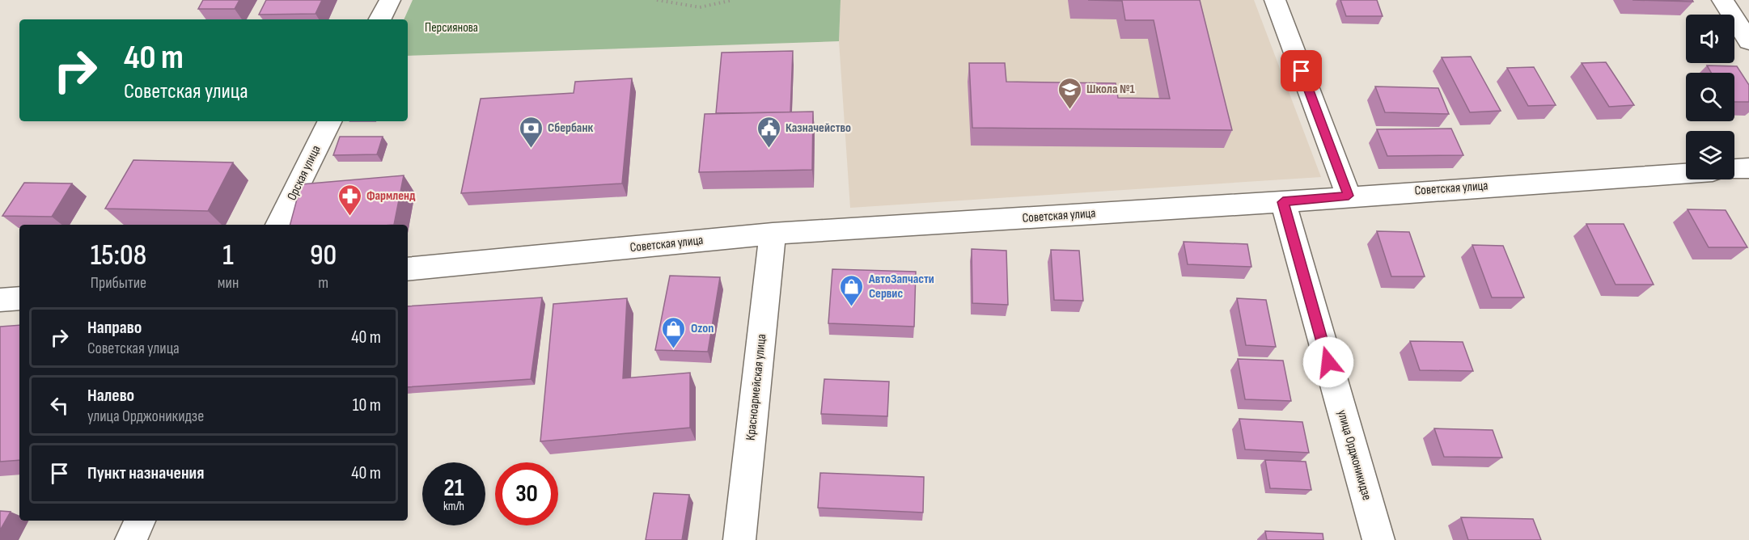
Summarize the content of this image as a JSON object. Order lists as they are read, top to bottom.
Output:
{
  "streets": {
    "street": [
      "Орская улица",
      "Советская улица",
      "Красноармейская улица",
      "улица Орджоникидзе"
    ]
  },
  "crossings": [
    ["Советская улица", "Красноармейская улица"],
    ["Советская улица", "улица Орджоникидзе"]
  ],
  "parks": ["Персиянова"],
  "places": {
    "school or university": ["Школа №1"],
    "bank": ["Сбербанк"],
    "public building": ["Казначейство"],
    "pharmacy": ["Фармленд"],
    "shop": ["АвтоЗапчасти Сервис", "Ozon"]
  },
  "page": {
    "turn": ["40 m", "Советская улица"],
    "eta": [
      "15:08",
      "Прибытие",
      "1",
      "мин",
      "90",
      "m"
    ],
    "list": [
      {
        "name": "Направо",
        "note": "Советская улица",
        "value": "40 m"
      },
      {
        "name": "Налево",
        "note": "улица Орджоникидзе",
        "value": "10 m"
      },
      {
        "name": "Пункт назначения",
        "value": "40 m"
      }
    ],
    "speed": "21 km/h",
    "limit": "30"
  }
}
